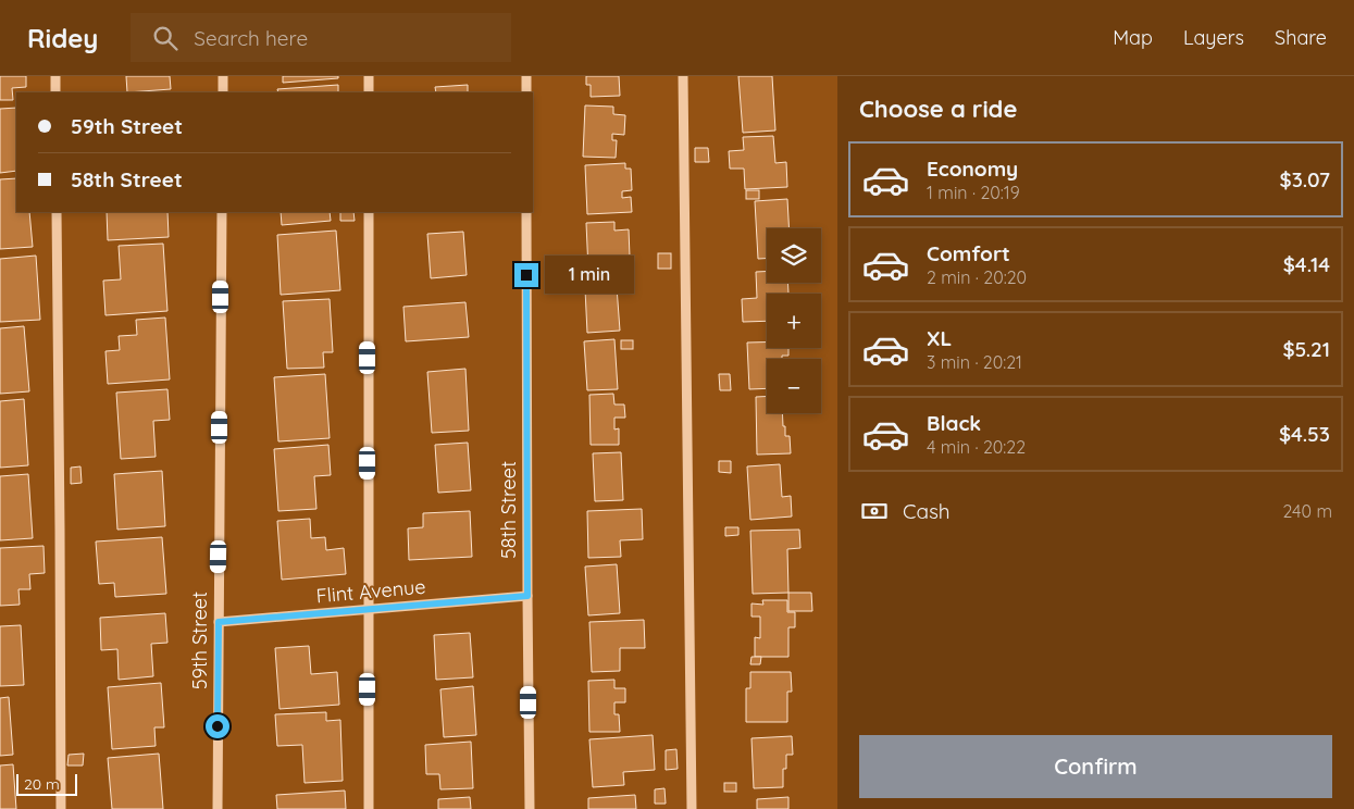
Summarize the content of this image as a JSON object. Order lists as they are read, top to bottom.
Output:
{
  "streets": {
    "street": ["58th Street", "Flint Avenue", "59th Street"]
  },
  "crossings": [
    ["58th Street", "Flint Avenue"],
    ["Flint Avenue", "59th Street"]
  ],
  "scale_bar": "20 m",
  "page": {
    "header": "Ridey",
    "search": "Search here",
    "nav": ["Map", "Layers", "Share"],
    "heading": "Choose a ride",
    "banner": ["59th Street", "58th Street"],
    "list": [
      {
        "name": "Economy",
        "note": "1 min · 20:19",
        "value": "$3.07"
      },
      {
        "name": "Comfort",
        "note": "2 min · 20:20",
        "value": "$4.14"
      },
      {
        "name": "XL",
        "note": "3 min · 20:21",
        "value": "$5.21"
      },
      {
        "name": "Black",
        "note": "4 min · 20:22",
        "value": "$4.53"
      }
    ],
    "map_buttons": ["+", "−"],
    "bubble": "1 min",
    "pay": ["Cash", "240 m"],
    "buttons": "Confirm",
    "scale": "20 m"
  }
}
